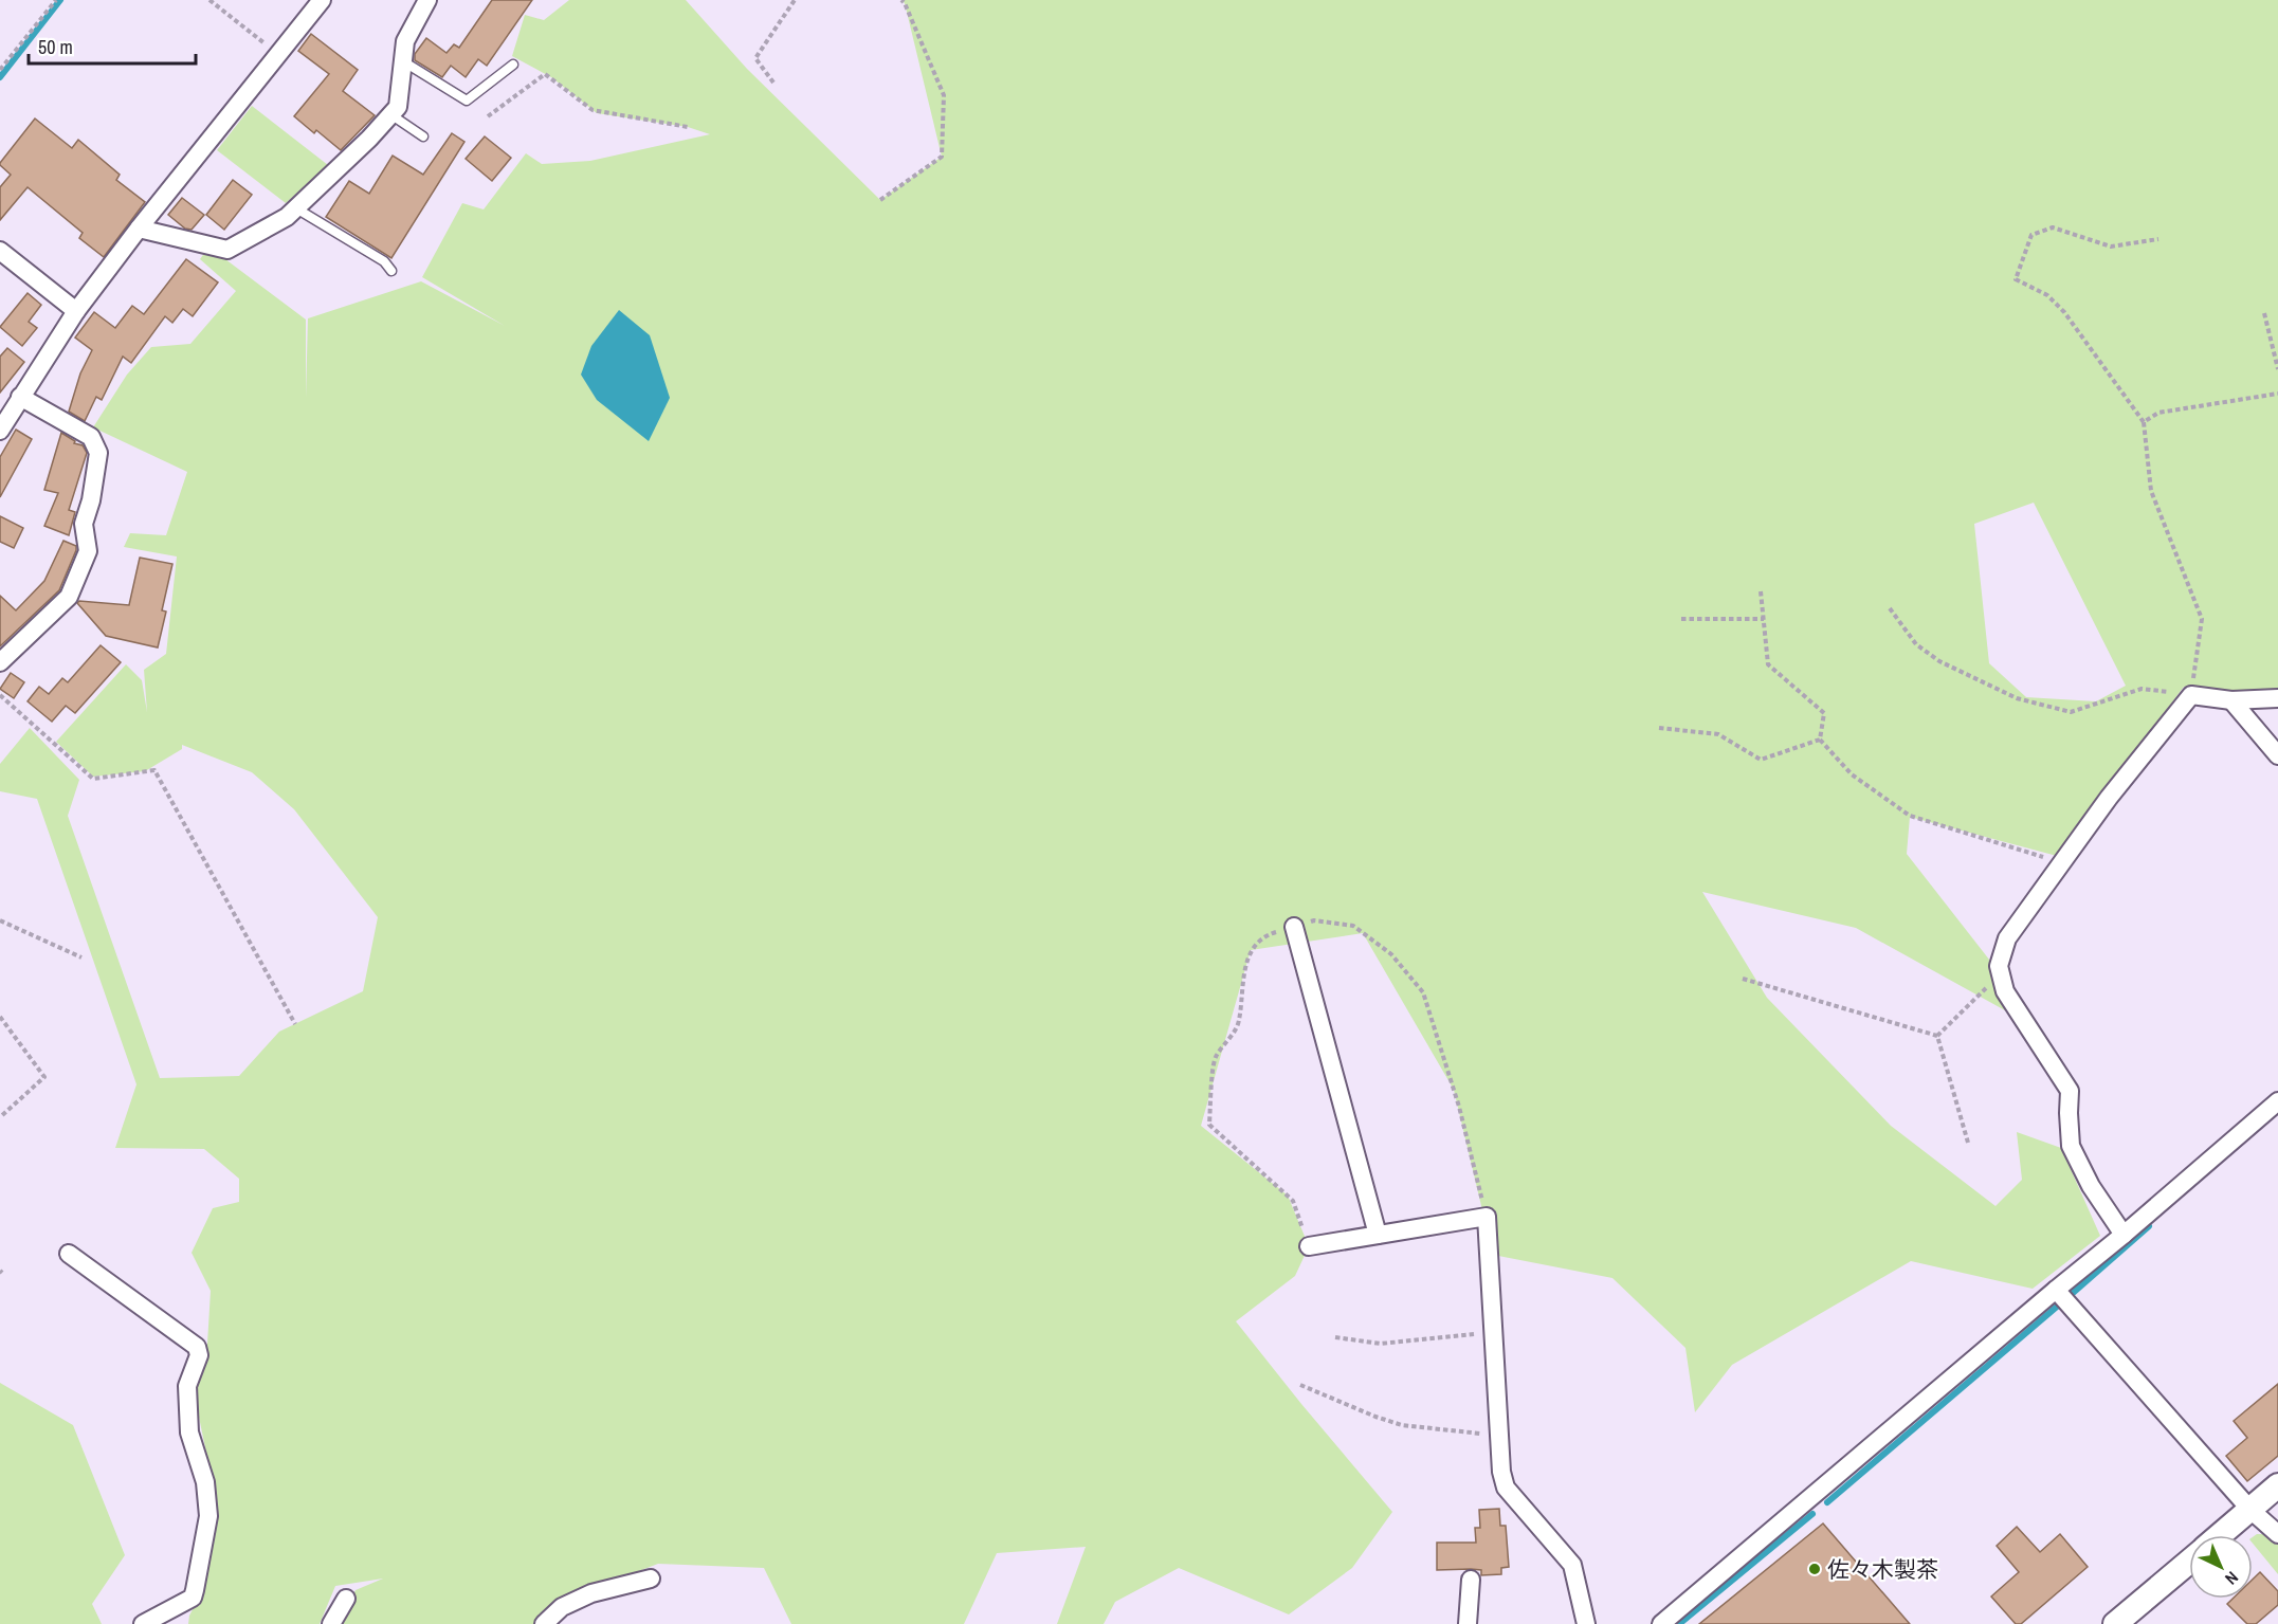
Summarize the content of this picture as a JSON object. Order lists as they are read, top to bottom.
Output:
{
  "places": ["佐々木製茶"],
  "scale_bar": "50 m",
  "north": "bottom right"
}
